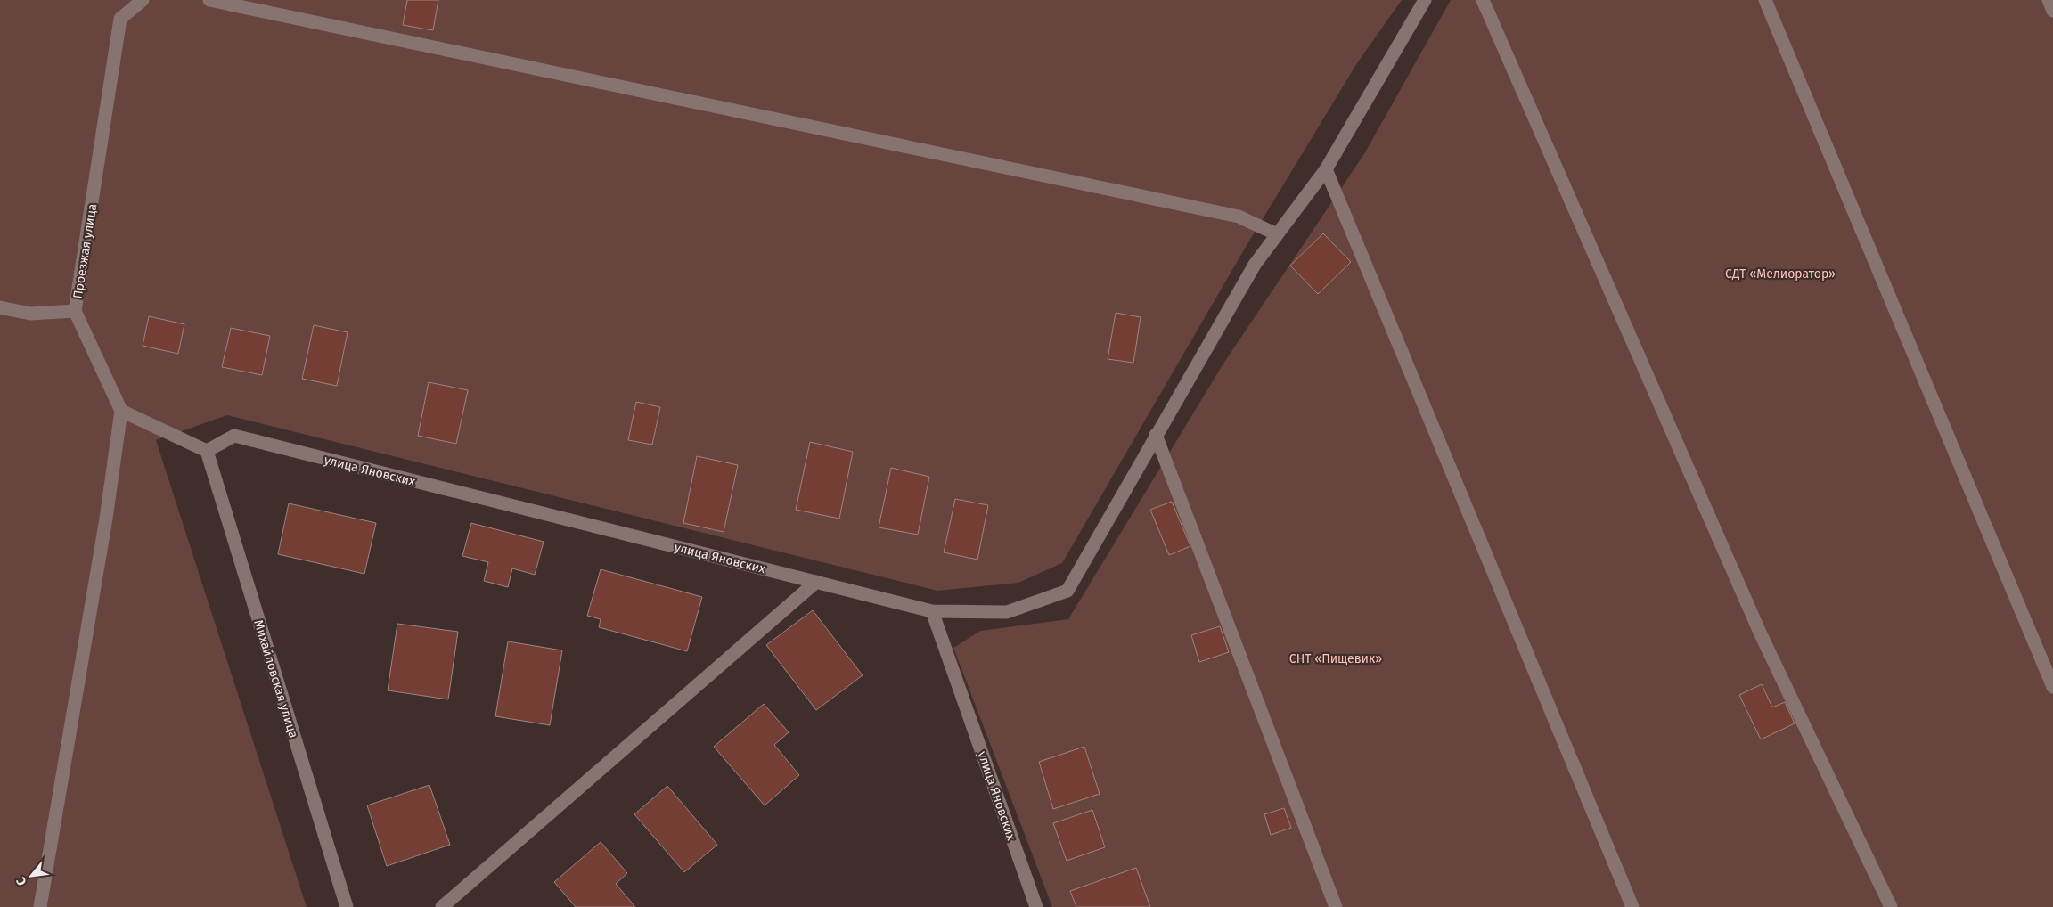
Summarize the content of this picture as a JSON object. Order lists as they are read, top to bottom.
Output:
{
  "streets": {
    "street": ["Проезжая улица", "улица Яновских", "Михайловская улица"]
  },
  "crossings": [
    ["улица Яновских", "Михайловская улица"]
  ],
  "parks": ["СДТ «Мелиоратор»", "СНТ «Пищевик»"],
  "north": "bottom left"
}
